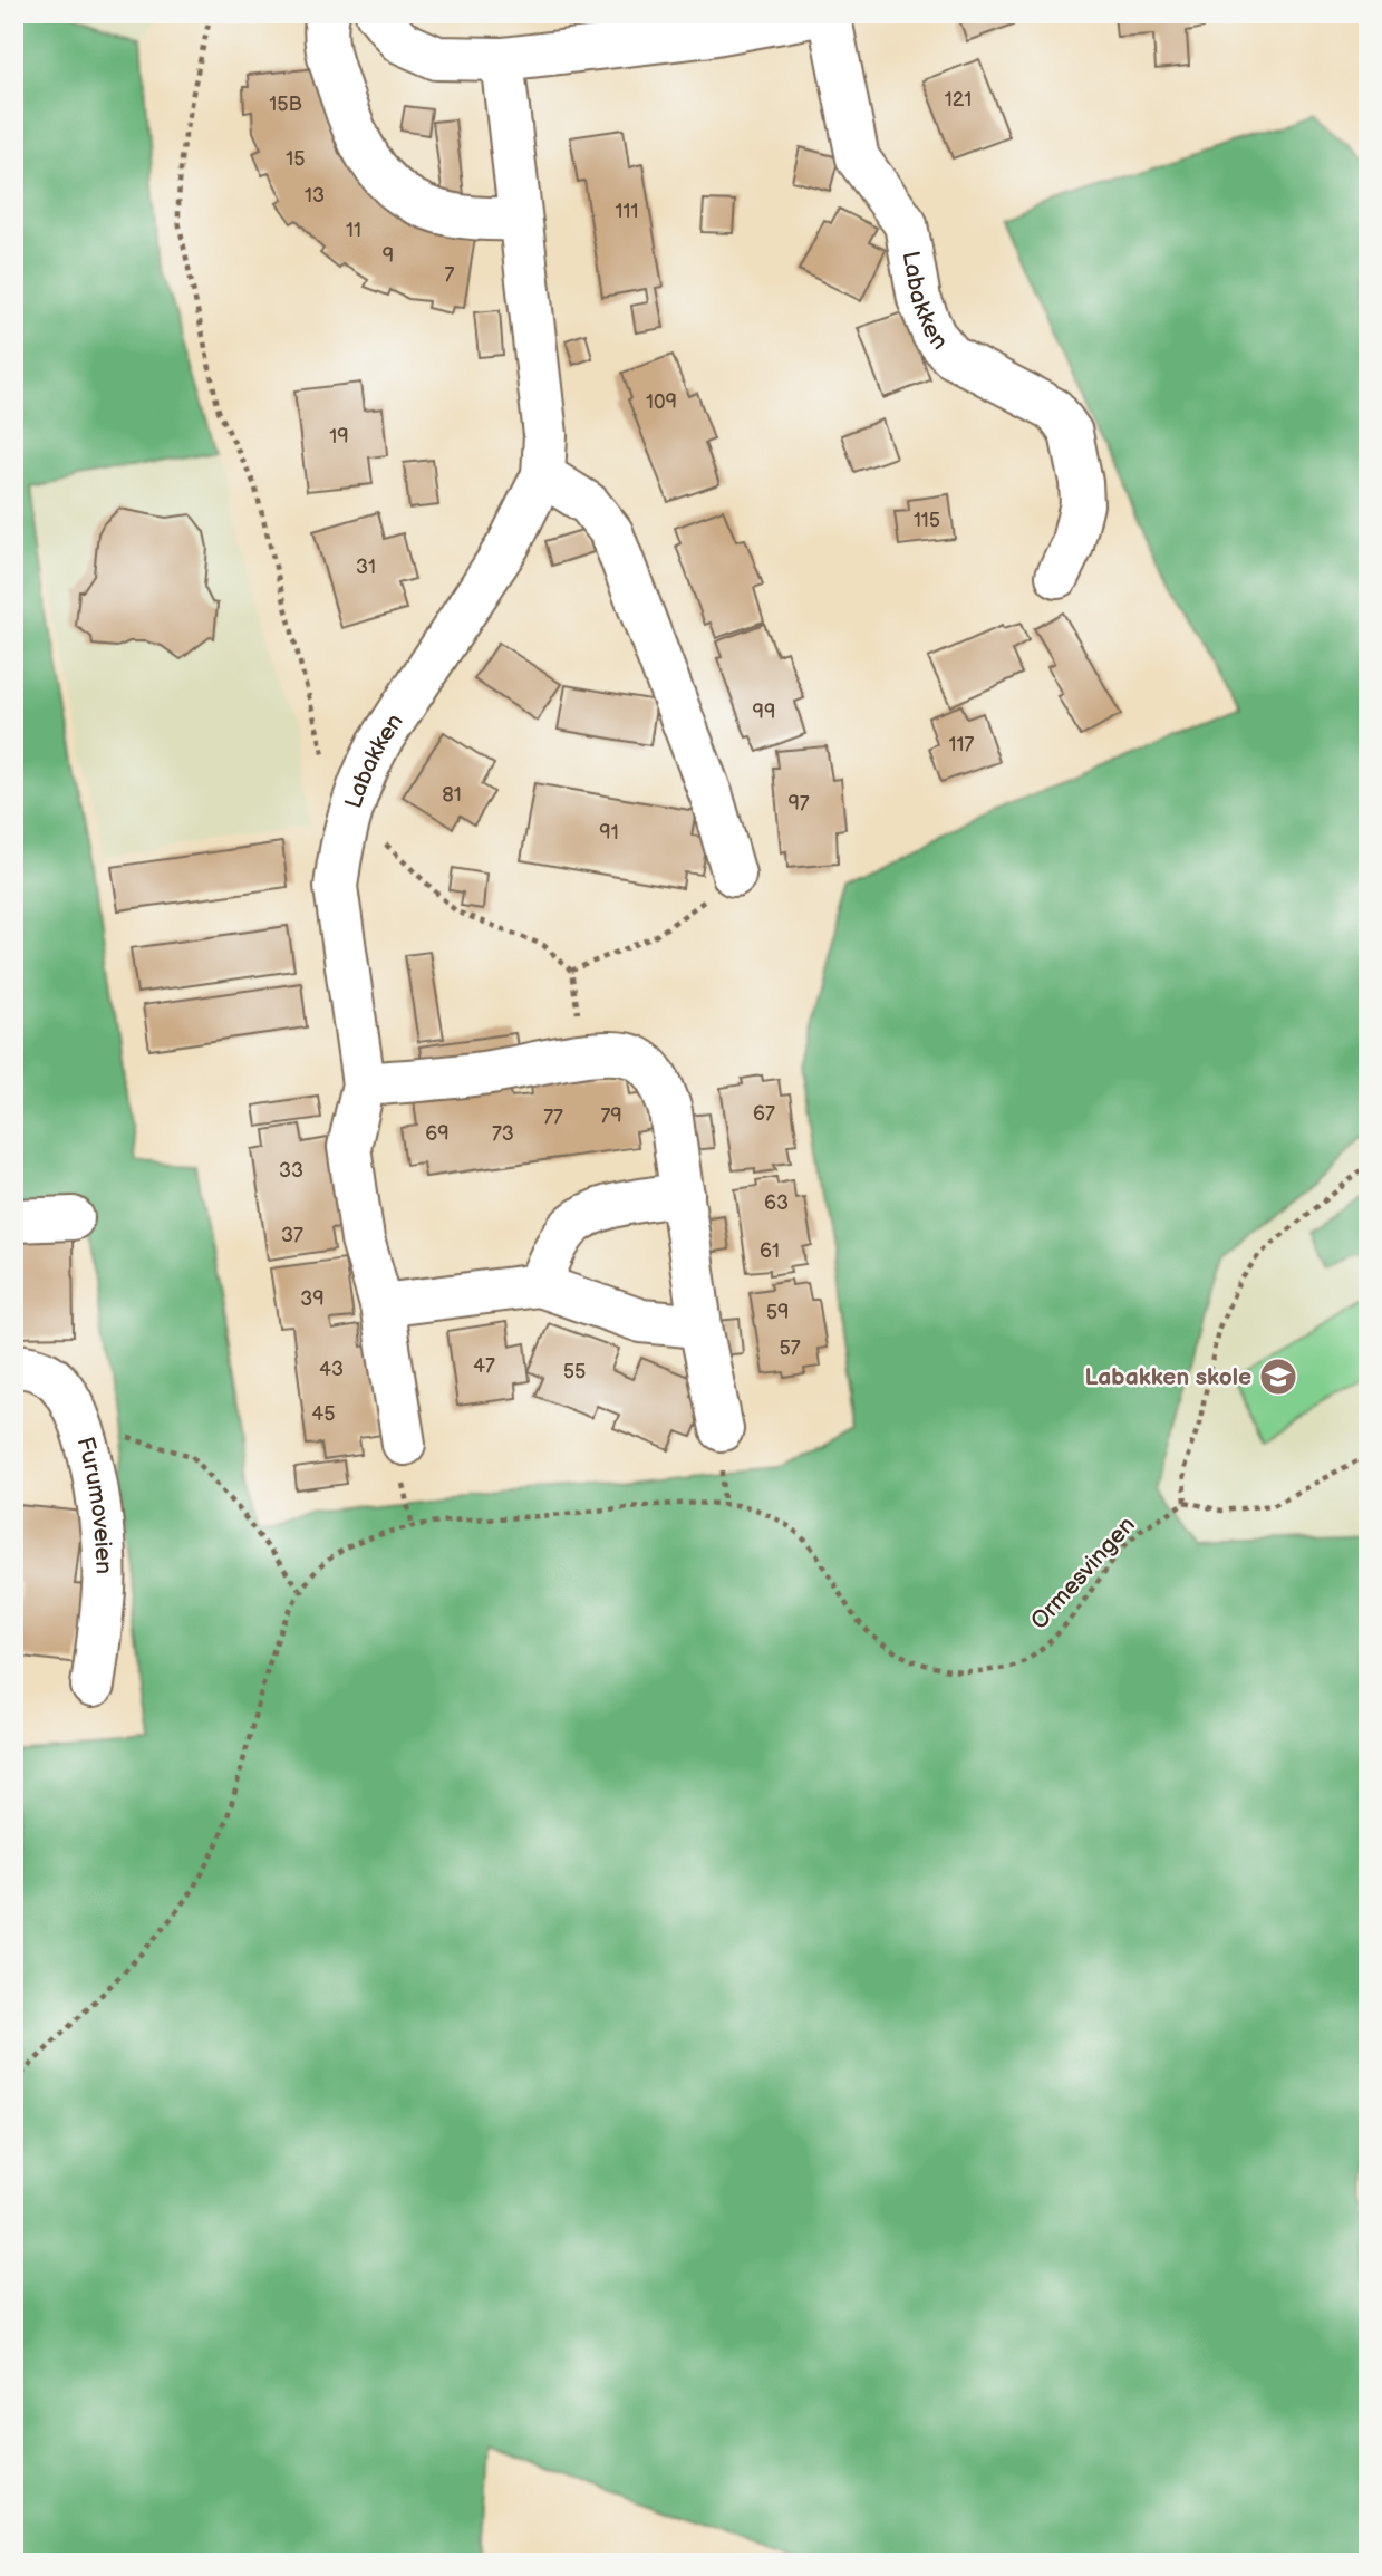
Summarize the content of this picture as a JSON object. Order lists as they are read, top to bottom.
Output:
{
  "streets": {
    "street": ["Labakken", "Furumoveien"],
    "path": ["Ormesvingen"]
  },
  "places": {
    "school or university": ["Labakken skole"]
  },
  "house_numbers": [
    "121",
    "15B",
    "15",
    "13",
    "111",
    "11",
    "9",
    "7",
    "109",
    "19",
    "115",
    "31",
    "99",
    "117",
    "81",
    "97",
    "91",
    "67",
    "79",
    "77",
    "69",
    "73",
    "33",
    "63",
    "37",
    "61",
    "39",
    "59",
    "57",
    "47",
    "43",
    "55",
    "45"
  ]
}
